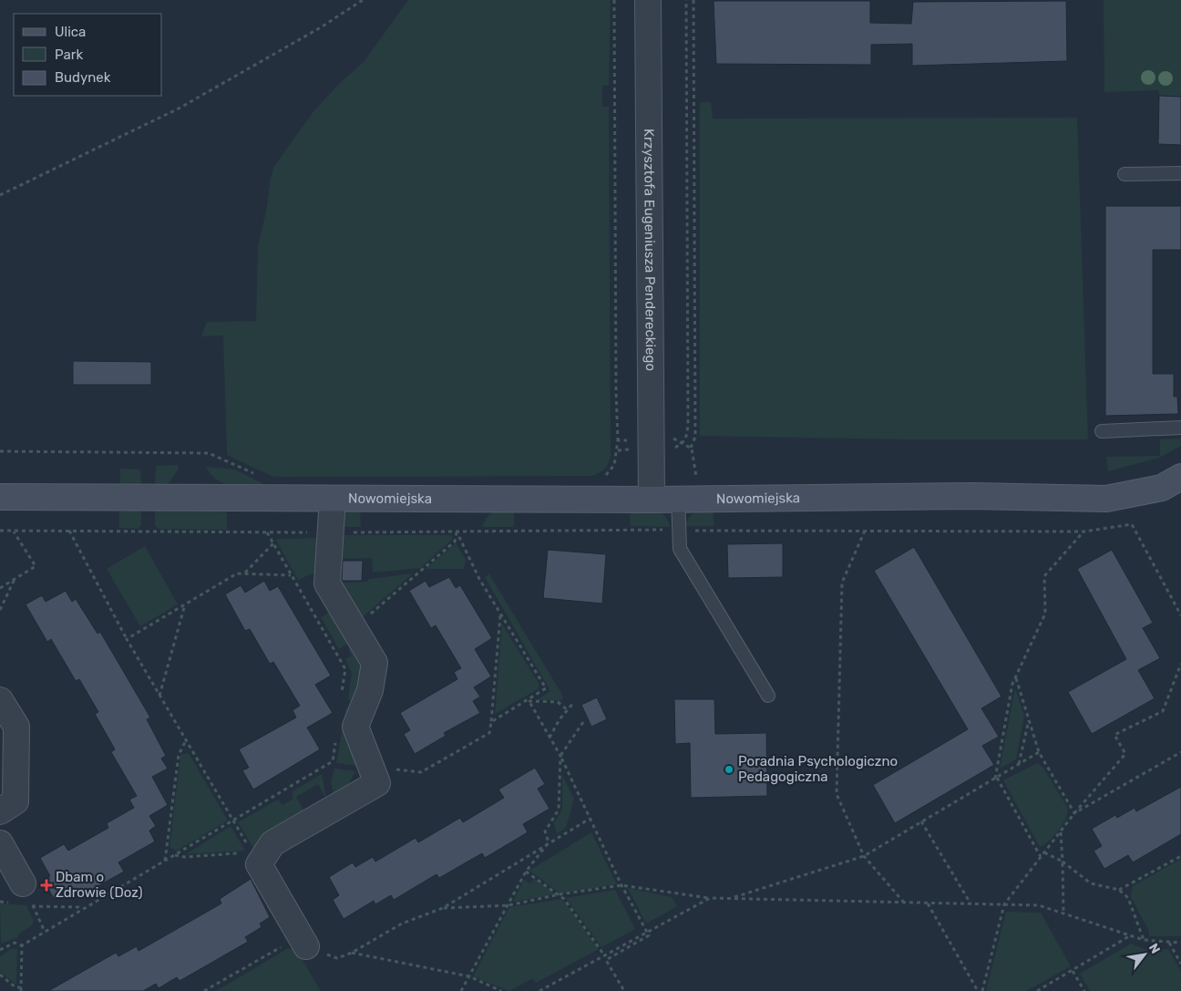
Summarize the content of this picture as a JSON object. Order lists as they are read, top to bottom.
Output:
{
  "streets": {
    "street": ["Krzysztofa Eugeniusza Pendereckiego", "Nowomiejska"]
  },
  "crossings": [
    ["Krzysztofa Eugeniusza Pendereckiego", "Nowomiejska"]
  ],
  "places": {
    "other": ["Poradnia Psychologiczno Pedagogiczna"],
    "health": ["Dbam o Zdrowie (Doz)"]
  },
  "legend": ["Ulica", "Park", "Budynek"],
  "north": "top right"
}
